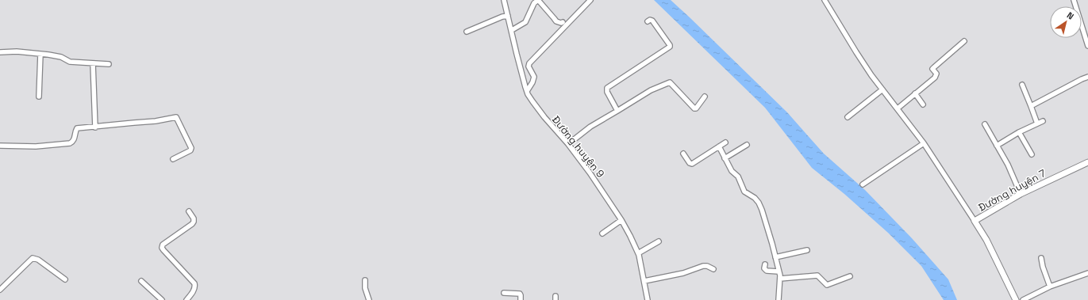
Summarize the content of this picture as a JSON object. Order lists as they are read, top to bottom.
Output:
{
  "streets": {
    "main road": ["Đường huyện 7"],
    "street": ["Đường huyện 9"]
  },
  "north": "top right"
}
